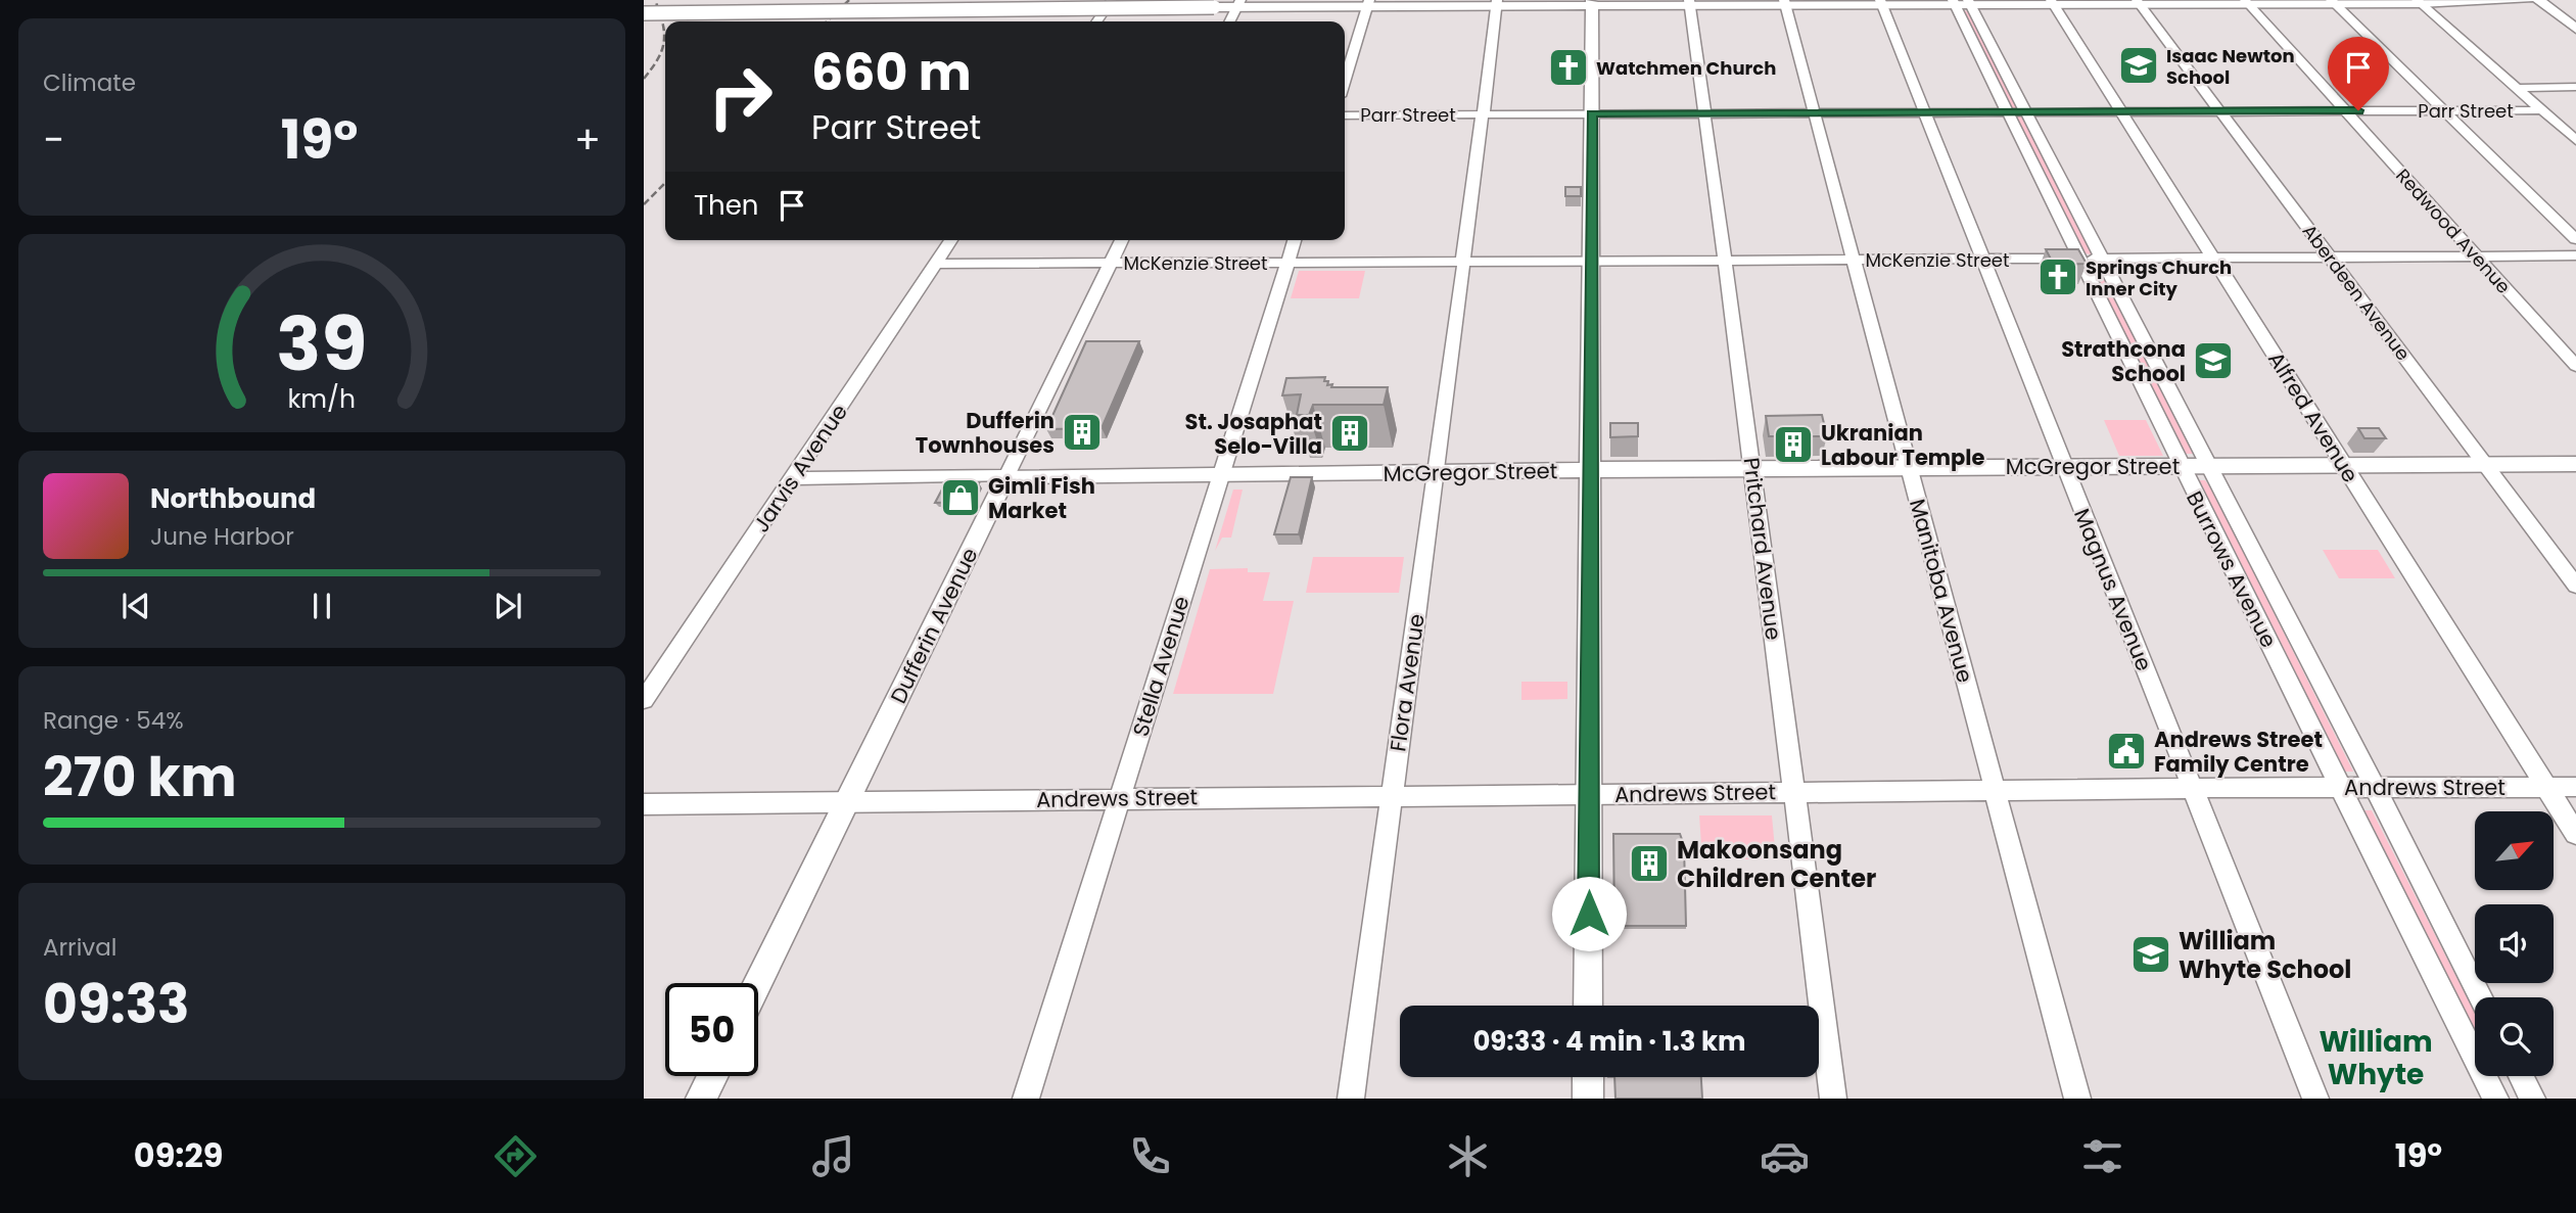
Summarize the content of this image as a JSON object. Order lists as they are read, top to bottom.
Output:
{
  "streets": {
    "main road": ["McGregor Street", "Dufferin Avenue"],
    "street": [
      "Parr Street",
      "Redwood Avenue",
      "McKenzie Street",
      "Aberdeen Avenue",
      "Alfred Avenue",
      "Jarvis Avenue",
      "Pritchard Avenue",
      "Burrows Avenue",
      "Magnus Avenue",
      "Manitoba Avenue",
      "Stella Avenue",
      "Flora Avenue",
      "Andrews Street"
    ]
  },
  "crossings": [
    ["Parr Street", "Redwood Avenue"],
    ["Parr Street", "Aberdeen Avenue"],
    ["Parr Street", "Alfred Avenue"],
    ["Parr Street", "Pritchard Avenue"],
    ["Parr Street", "Burrows Avenue"],
    ["Parr Street", "Magnus Avenue"],
    ["Parr Street", "Manitoba Avenue"],
    ["Parr Street", "Flora Avenue"],
    ["Redwood Avenue", "McKenzie Street"],
    ["McKenzie Street", "Aberdeen Avenue"],
    ["McKenzie Street", "Alfred Avenue"],
    ["McKenzie Street", "Jarvis Avenue"],
    ["McKenzie Street", "Pritchard Avenue"],
    ["McKenzie Street", "Burrows Avenue"],
    ["McKenzie Street", "Magnus Avenue"],
    ["McKenzie Street", "Manitoba Avenue"],
    ["McKenzie Street", "Dufferin Avenue"],
    ["McKenzie Street", "Stella Avenue"],
    ["McKenzie Street", "Flora Avenue"],
    ["Aberdeen Avenue", "McGregor Street"],
    ["Alfred Avenue", "McGregor Street"],
    ["Alfred Avenue", "Andrews Street"],
    ["McGregor Street", "Jarvis Avenue"],
    ["McGregor Street", "Pritchard Avenue"],
    ["McGregor Street", "Burrows Avenue"],
    ["McGregor Street", "Magnus Avenue"],
    ["McGregor Street", "Manitoba Avenue"],
    ["McGregor Street", "Dufferin Avenue"],
    ["McGregor Street", "Stella Avenue"],
    ["McGregor Street", "Flora Avenue"],
    ["Pritchard Avenue", "Andrews Street"],
    ["Burrows Avenue", "Andrews Street"],
    ["Magnus Avenue", "Andrews Street"],
    ["Manitoba Avenue", "Andrews Street"],
    ["Dufferin Avenue", "Andrews Street"],
    ["Stella Avenue", "Andrews Street"],
    ["Flora Avenue", "Andrews Street"]
  ],
  "districts": ["William Whyte"],
  "places": {
    "school or university": ["Isaac Newton School", "Strathcona School", "William Whyte School"],
    "church": ["Watchmen Church", "Springs Church Inner City"],
    "building": [
      "Dufferin Townhouses",
      "St. Josaphat Selo-Villa",
      "Ukranian Labour Temple",
      "Makoonsang Children Center"
    ],
    "shop": ["Gimli Fish Market"],
    "public building": ["Andrews Street Family Centre"]
  },
  "north": "top right",
  "page": {
    "tile": [
      "Climate",
      ["Range · 54%", "270 km"],
      ["Arrival", "09:33"]
    ],
    "turn": ["660 m", "Parr Street"],
    "heat": ["−", "19°", "+"],
    "then": "Then",
    "song": ["Northbound", "June Harbor"],
    "limit": "50",
    "trip": "09:33 · 4 min · 1.3 km",
    "tabs": ["09:29", "19°"],
    "gauge": ["39", "km/h"]
  }
}
